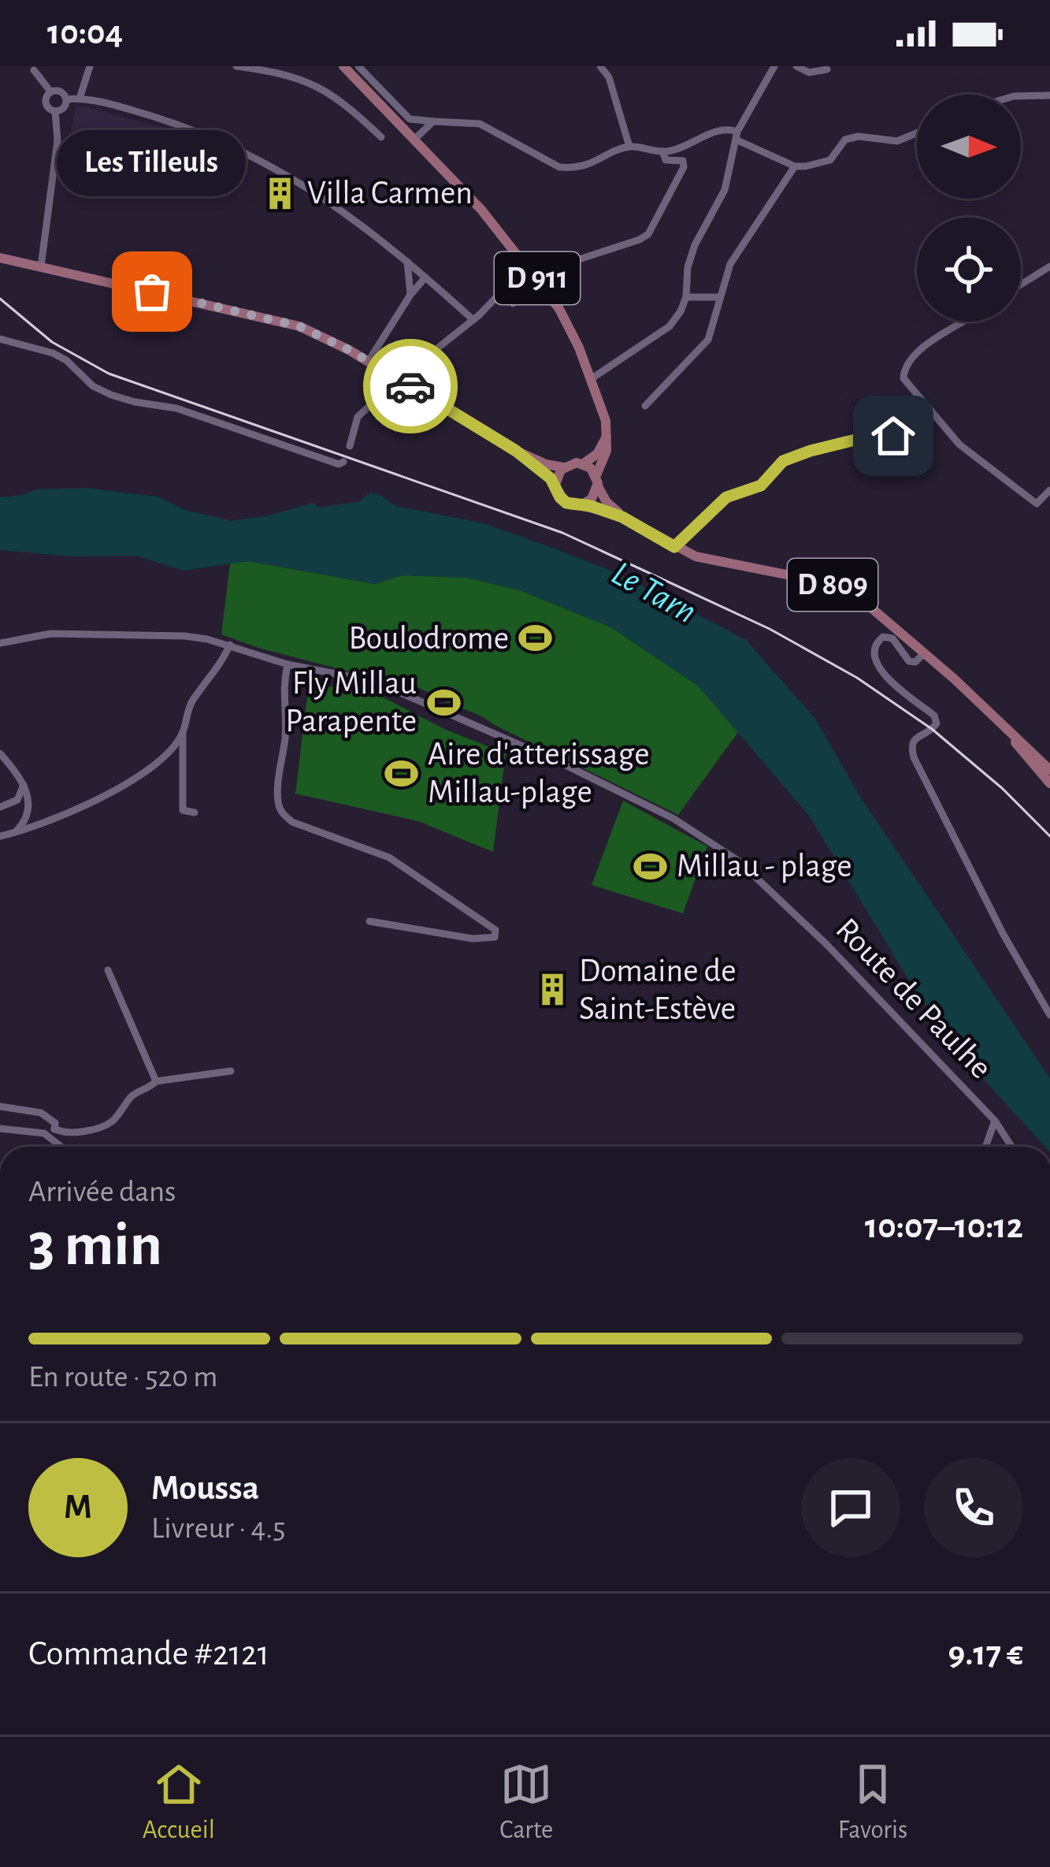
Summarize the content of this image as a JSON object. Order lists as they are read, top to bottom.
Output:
{
  "streets": {
    "main road": ["D 911", "D 809"],
    "street": ["Route de Paulhe"]
  },
  "crossings": [
    ["D 911", "D 809"]
  ],
  "water": ["Le Tarn"],
  "places": {
    "building": ["Villa Carmen", "Domaine de Saint-Estève"],
    "other": ["Les Tilleuls"],
    "sports": [
      "Boulodrome",
      "Fly Millau Parapente",
      "Aire d'atterissage Millau-plage",
      "Millau - plage"
    ]
  },
  "north": "right",
  "page": {
    "status": "10:04",
    "bubble": "Les Tilleuls",
    "heading": ["3 min", "Arrivée dans", "10:07–10:12"],
    "panel": [
      "Moussa",
      "Livreur · 4.5",
      "Commande #2121",
      "9.17 €"
    ],
    "bar": "En route · 520 m",
    "round": "M",
    "tabs": ["Accueil", "Carte", "Favoris"]
  }
}
